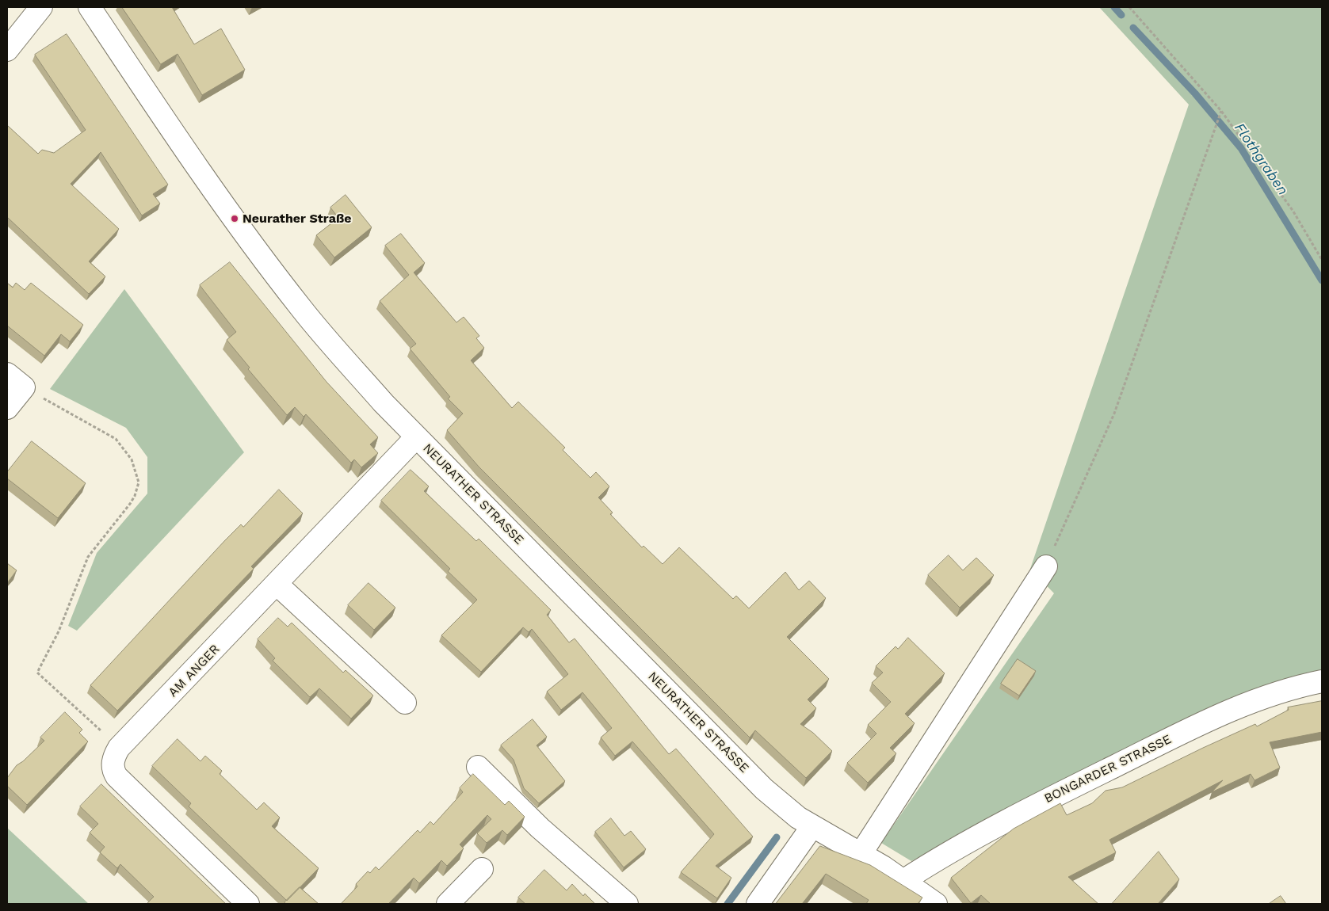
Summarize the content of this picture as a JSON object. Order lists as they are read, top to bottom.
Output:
{
  "streets": {
    "street": ["NEURATHER STRASSE", "AM ANGER", "BONGARDER STRASSE"]
  },
  "crossings": [
    ["NEURATHER STRASSE", "AM ANGER"],
    ["NEURATHER STRASSE", "BONGARDER STRASSE"]
  ],
  "water": ["Flothgraben"],
  "places": ["Neurather Straße"]
}
